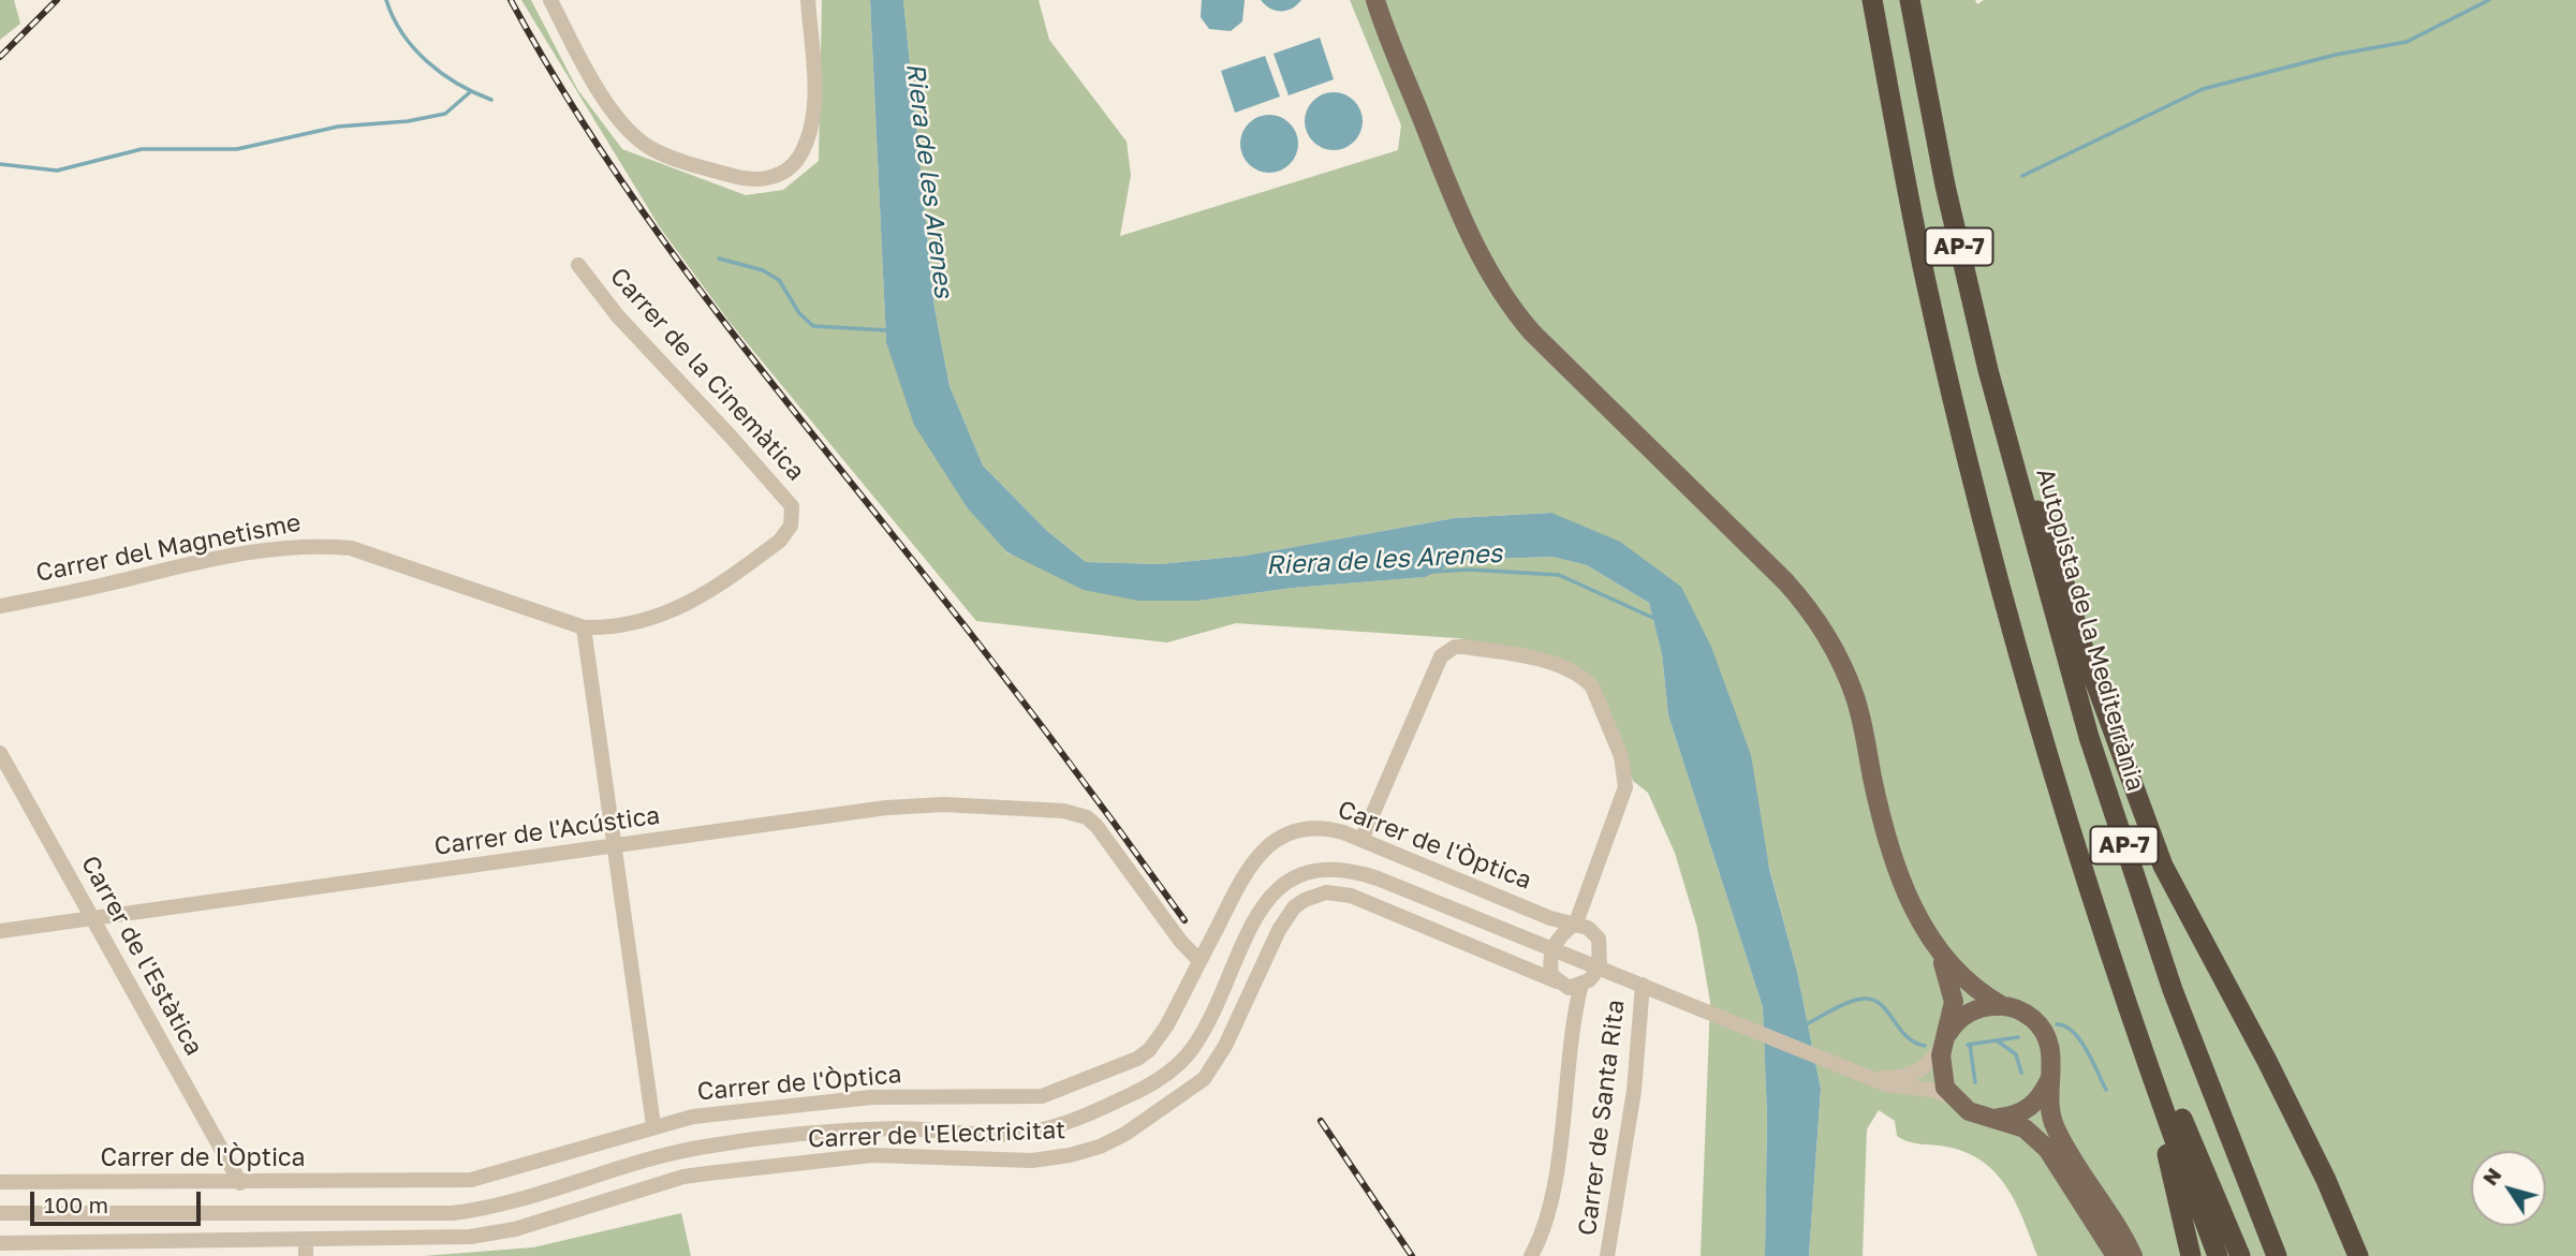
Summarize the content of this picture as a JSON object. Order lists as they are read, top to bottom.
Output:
{
  "streets": {
    "highway": ["AP-7", "Autopista de la Mediterrània"],
    "street": [
      "Carrer de la Cinemàtica",
      "Carrer del Magnetisme",
      "Carrer de l'Acústica",
      "Carrer de l'Òptica",
      "Carrer de l'Estàtica",
      "Carrer de Santa Rita",
      "Carrer de l'Electricitat"
    ]
  },
  "crossings": [
    ["Carrer de la Cinemàtica", "Carrer del Magnetisme"],
    ["Carrer de l'Acústica", "Carrer de l'Òptica"],
    ["Carrer de l'Acústica", "Carrer de l'Estàtica"],
    ["Carrer de l'Òptica", "Carrer de l'Estàtica"],
    ["Carrer de l'Òptica", "Carrer de l'Electricitat"]
  ],
  "water": ["Riera de les Arenes"],
  "scale_bar": "100 m",
  "north": "top left"
}
